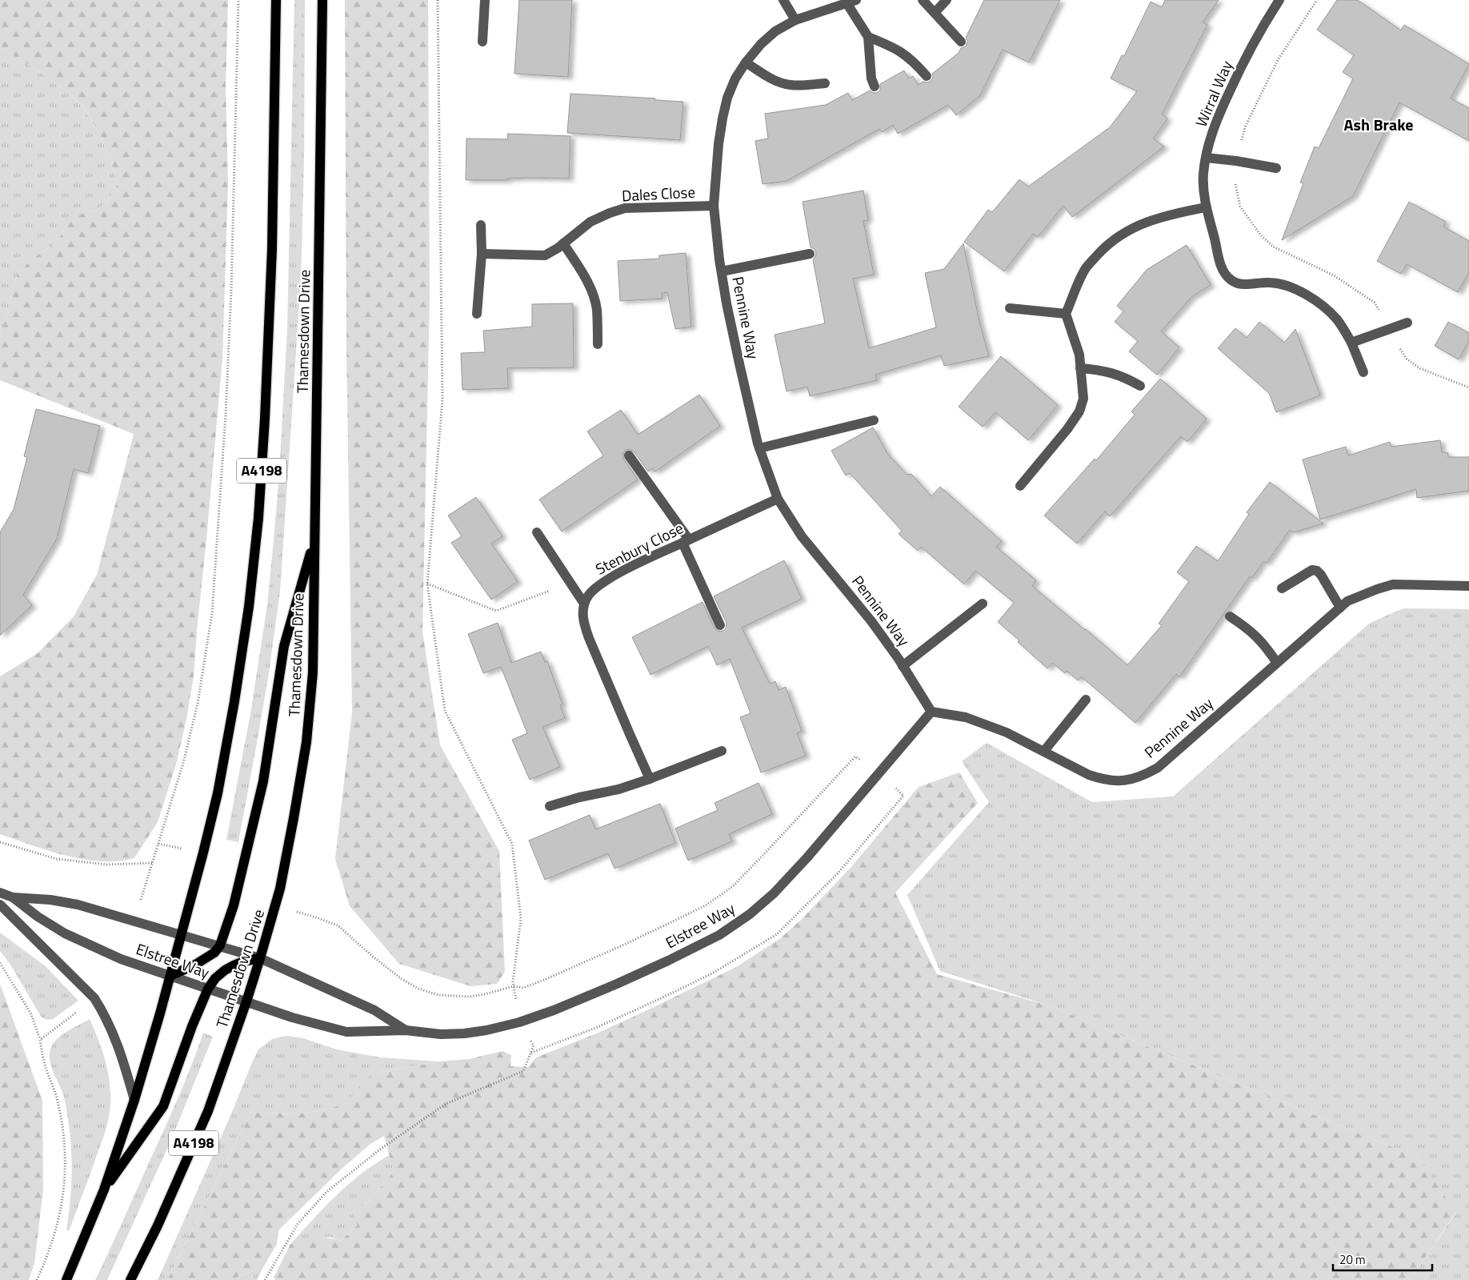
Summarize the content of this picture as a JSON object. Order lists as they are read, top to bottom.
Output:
{
  "streets": {
    "main road": ["Thamesdown Drive", "A4198"],
    "street": [
      "Wirral Way",
      "Dales Close",
      "Pennine Way",
      "Stenbury Close",
      "Elstree Way"
    ]
  },
  "crossings": [
    ["Dales Close", "Pennine Way"],
    ["Pennine Way", "Stenbury Close"],
    ["Pennine Way", "Elstree Way"],
    ["Thamesdown Drive", "Elstree Way"],
    ["A4198", "Elstree Way"]
  ],
  "districts": ["Ash Brake"],
  "scale_bar": "20 m"
}
